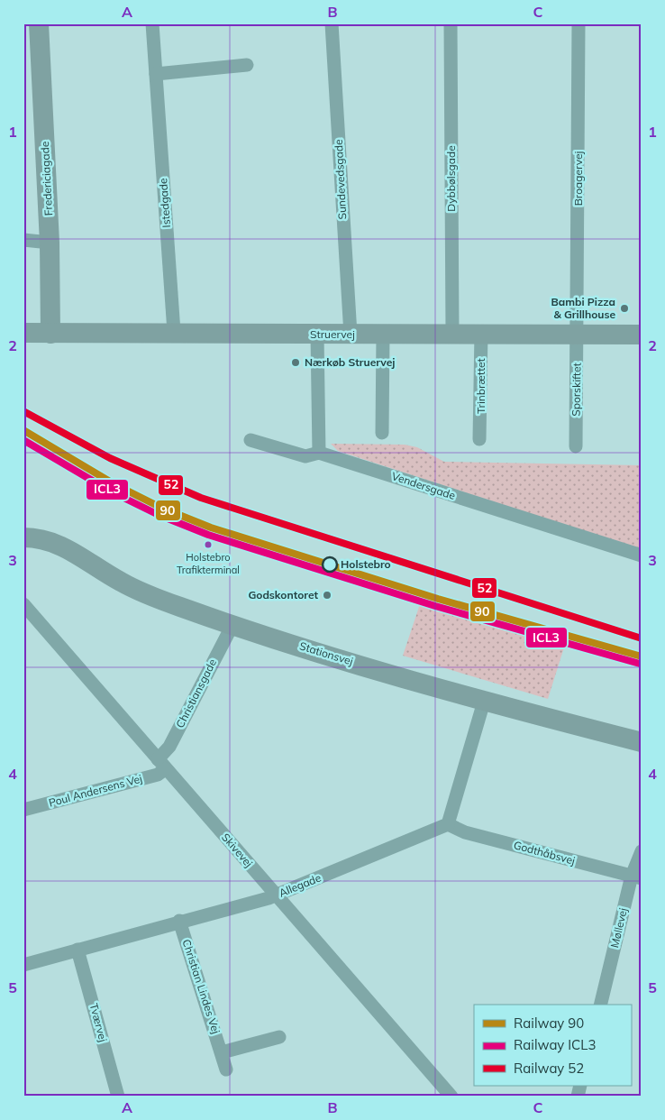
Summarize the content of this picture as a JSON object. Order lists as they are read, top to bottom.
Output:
{
  "streets": {
    "street": [
      "Fredericiagade",
      "Dybbølsgade",
      "Broagervej",
      "Sundevedsgade",
      "Istedgade",
      "Struervej",
      "Trinbrættet",
      "Sporskiftet",
      "Vendersgade",
      "Stationsvej",
      "Christiansgade",
      "Poul Andersens Vej",
      "Skivevej",
      "Godthåbsvej",
      "Allegade",
      "Møllevej",
      "Christian Lindes Vej",
      "Tværvej"
    ]
  },
  "crossings": [
    ["Fredericiagade", "Struervej"],
    ["Dybbølsgade", "Struervej"],
    ["Broagervej", "Struervej"],
    ["Broagervej", "Sporskiftet"],
    ["Sundevedsgade", "Struervej"],
    ["Istedgade", "Struervej"],
    ["Struervej", "Trinbrættet"],
    ["Struervej", "Sporskiftet"],
    ["Stationsvej", "Christiansgade"],
    ["Christiansgade", "Poul Andersens Vej"],
    ["Christiansgade", "Skivevej"],
    ["Poul Andersens Vej", "Skivevej"],
    ["Skivevej", "Allegade"],
    ["Godthåbsvej", "Allegade"],
    ["Godthåbsvej", "Møllevej"],
    ["Allegade", "Christian Lindes Vej"],
    ["Allegade", "Tværvej"]
  ],
  "places": [
    "Bambi Pizza & Grillhouse",
    "Nærkøb Struervej",
    "Holstebro Trafikterminal",
    "Holstebro",
    "Godskontoret"
  ],
  "lines": ["rail line 52", "rail line 90", "rail line ICL3"],
  "legend": ["Railway 90", "Railway ICL3", "Railway 52"],
  "grid": {
    "columns": ["A", "B", "C"],
    "rows": [
      "1",
      "2",
      "3",
      "4",
      "5"
    ]
  }
}
